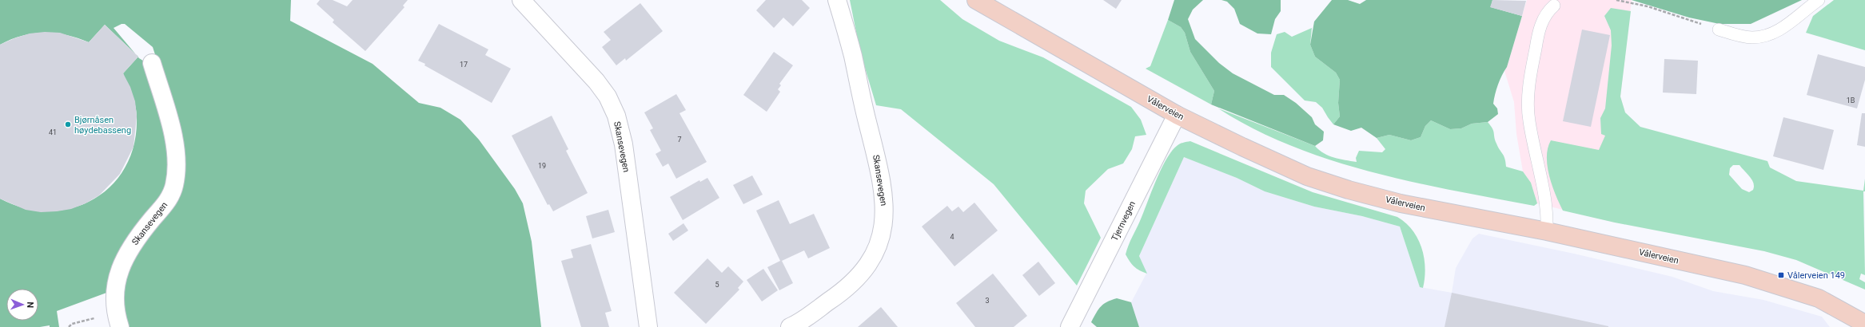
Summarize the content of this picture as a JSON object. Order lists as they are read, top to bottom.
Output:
{
  "streets": {
    "street": ["Vålerveien", "Skansevegen", "Tjernvegen"]
  },
  "crossings": [
    ["Vålerveien", "Tjernvegen"]
  ],
  "places": {
    "other": ["Bjørnåsen høydebasseng"],
    "transit": ["Vålerveien 149"]
  },
  "house_numbers": [
    "17",
    "1B",
    "41",
    "7",
    "19",
    "4",
    "5",
    "3"
  ],
  "north": "right"
}
